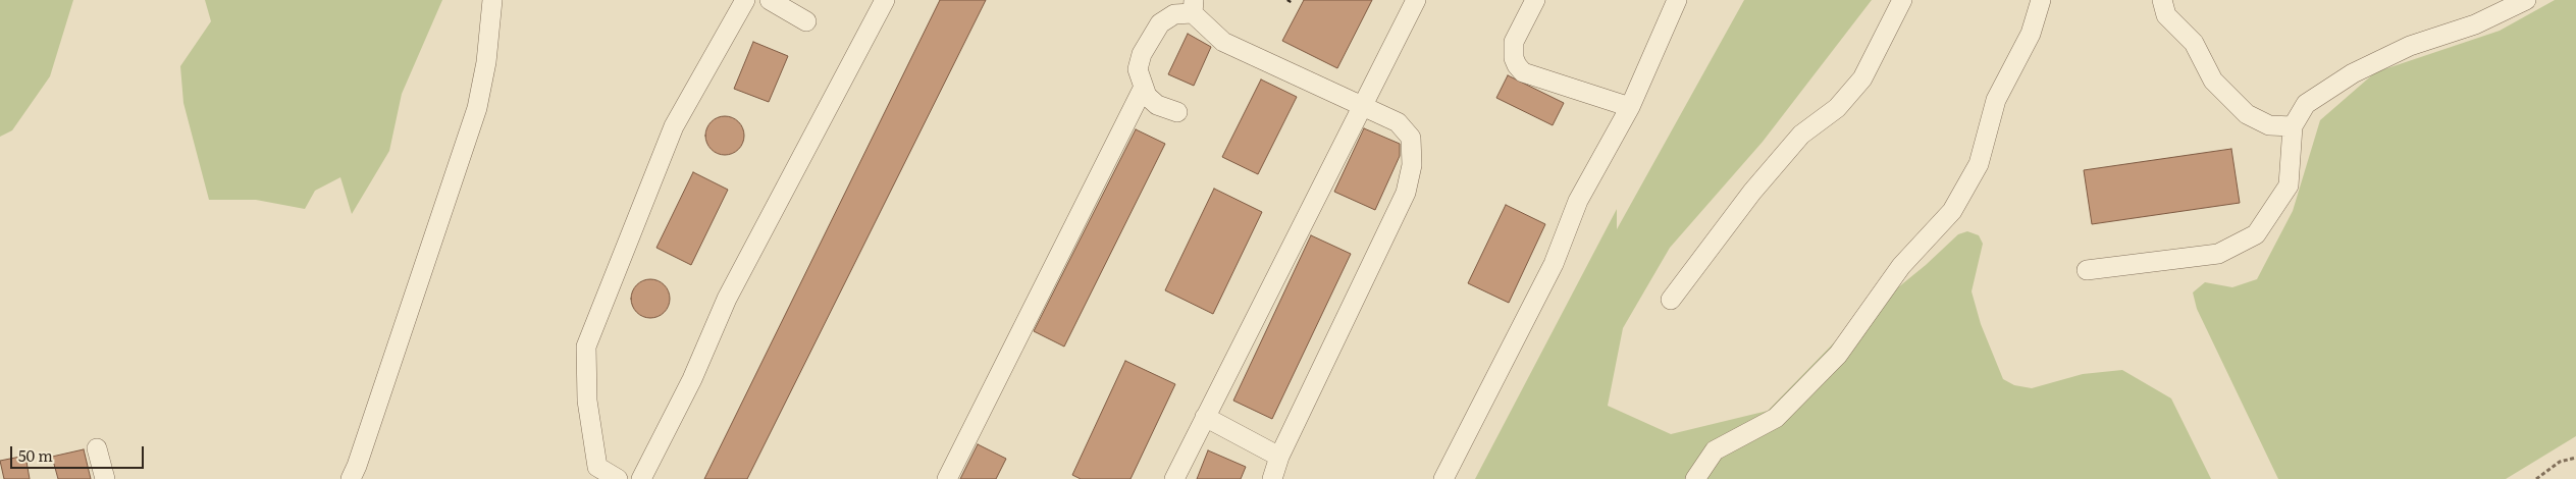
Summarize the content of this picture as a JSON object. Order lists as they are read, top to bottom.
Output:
{
  "scale_bar": "50 m"
}
